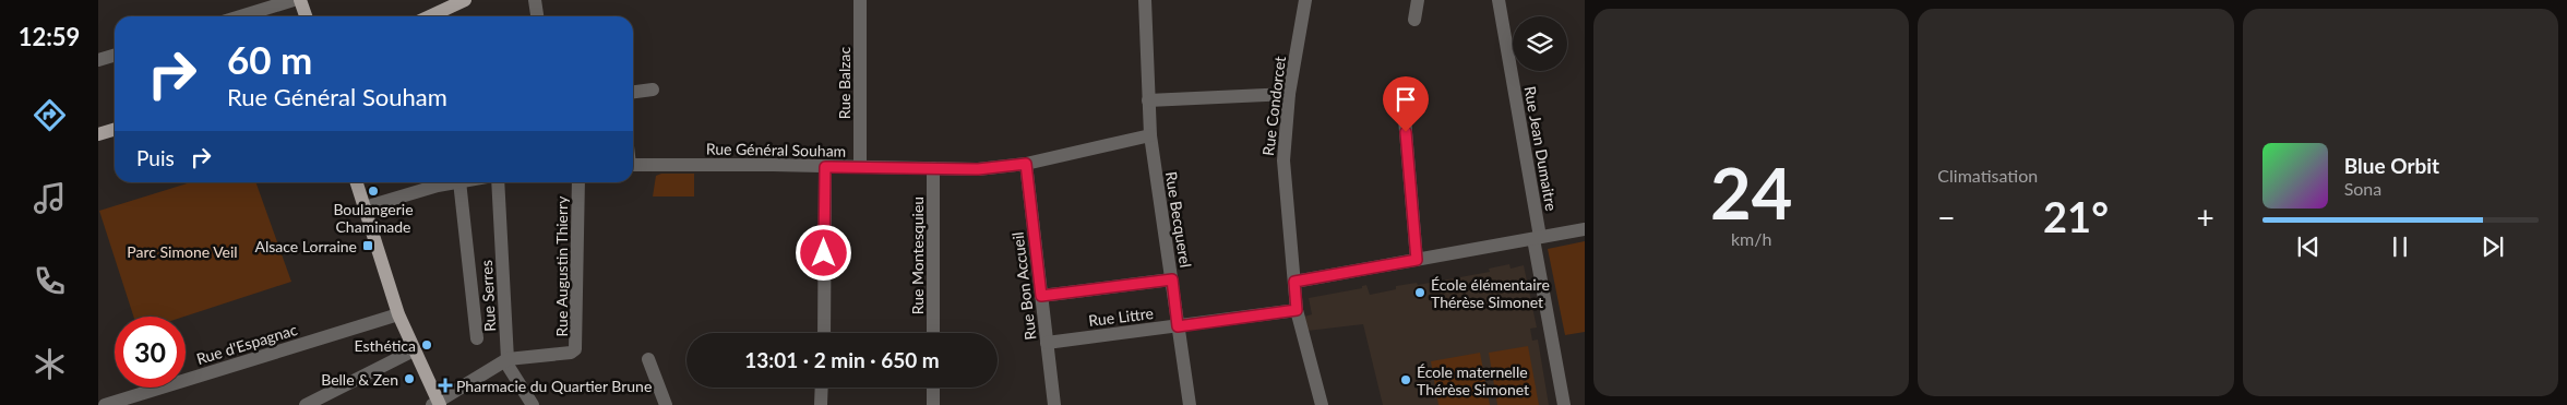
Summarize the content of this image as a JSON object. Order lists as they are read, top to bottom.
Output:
{
  "streets": {
    "street": [
      "Rue Balzac",
      "Rue Condorcet",
      "Rue Jean Dumaitre",
      "Rue Général Souham",
      "Rue Becquerel",
      "Rue Montesquieu",
      "Rue Augustin Thierry",
      "Rue Bon Accueil",
      "Rue Serres",
      "Rue Littre",
      "Rue d'Espagnac"
    ]
  },
  "crossings": [
    ["Rue Balzac", "Rue Général Souham"],
    ["Rue Condorcet", "Rue Littre"],
    ["Rue Général Souham", "Rue Becquerel"],
    ["Rue Général Souham", "Rue Montesquieu"],
    ["Rue Général Souham", "Rue Bon Accueil"],
    ["Rue Becquerel", "Rue Littre"],
    ["Rue Augustin Thierry", "Rue Serres"],
    ["Rue Bon Accueil", "Rue Littre"]
  ],
  "parks": ["Parc Simone Veil"],
  "places": {
    "other": [
      "Boulangerie Chaminade",
      "École élémentaire Thérèse Simonet",
      "Esthética",
      "Belle & Zen",
      "École maternelle Thérèse Simonet"
    ],
    "transit": ["Alsace Lorraine"],
    "health": ["Pharmacie du Quartier Brune"]
  },
  "page": {
    "tabs": "12:59",
    "tile": [
      ["24", "km/h"],
      "Climatisation"
    ],
    "turn": ["60 m", "Rue Général Souham"],
    "then": "Puis",
    "song": ["Blue Orbit", "Sona"],
    "heat": ["−", "21°", "+"],
    "limit": "30",
    "trip": "13:01 · 2 min · 650 m"
  }
}
